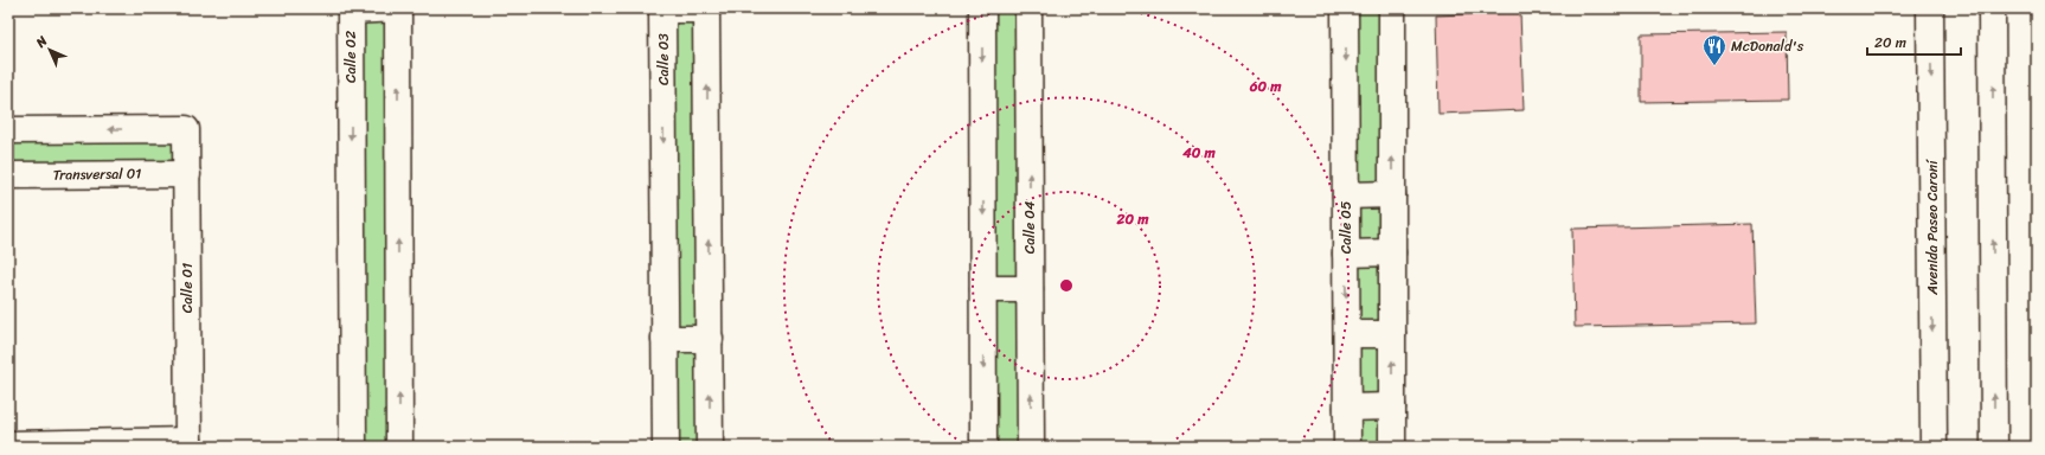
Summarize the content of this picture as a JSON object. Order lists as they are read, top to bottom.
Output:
{
  "streets": {
    "street": [
      "Calle 02",
      "Calle 03",
      "Transversal 01",
      "Calle 04",
      "Calle 05",
      "Avenida Paseo Caroní",
      "Calle 01"
    ]
  },
  "crossings": [
    ["Transversal 01", "Calle 01"]
  ],
  "one_way": ["Calle 01"],
  "places": {
    "restaurant": ["McDonald's"]
  },
  "scale_bar": "20 m",
  "north": "top left",
  "rings": ["60 m", "40 m", "20 m"]
}
